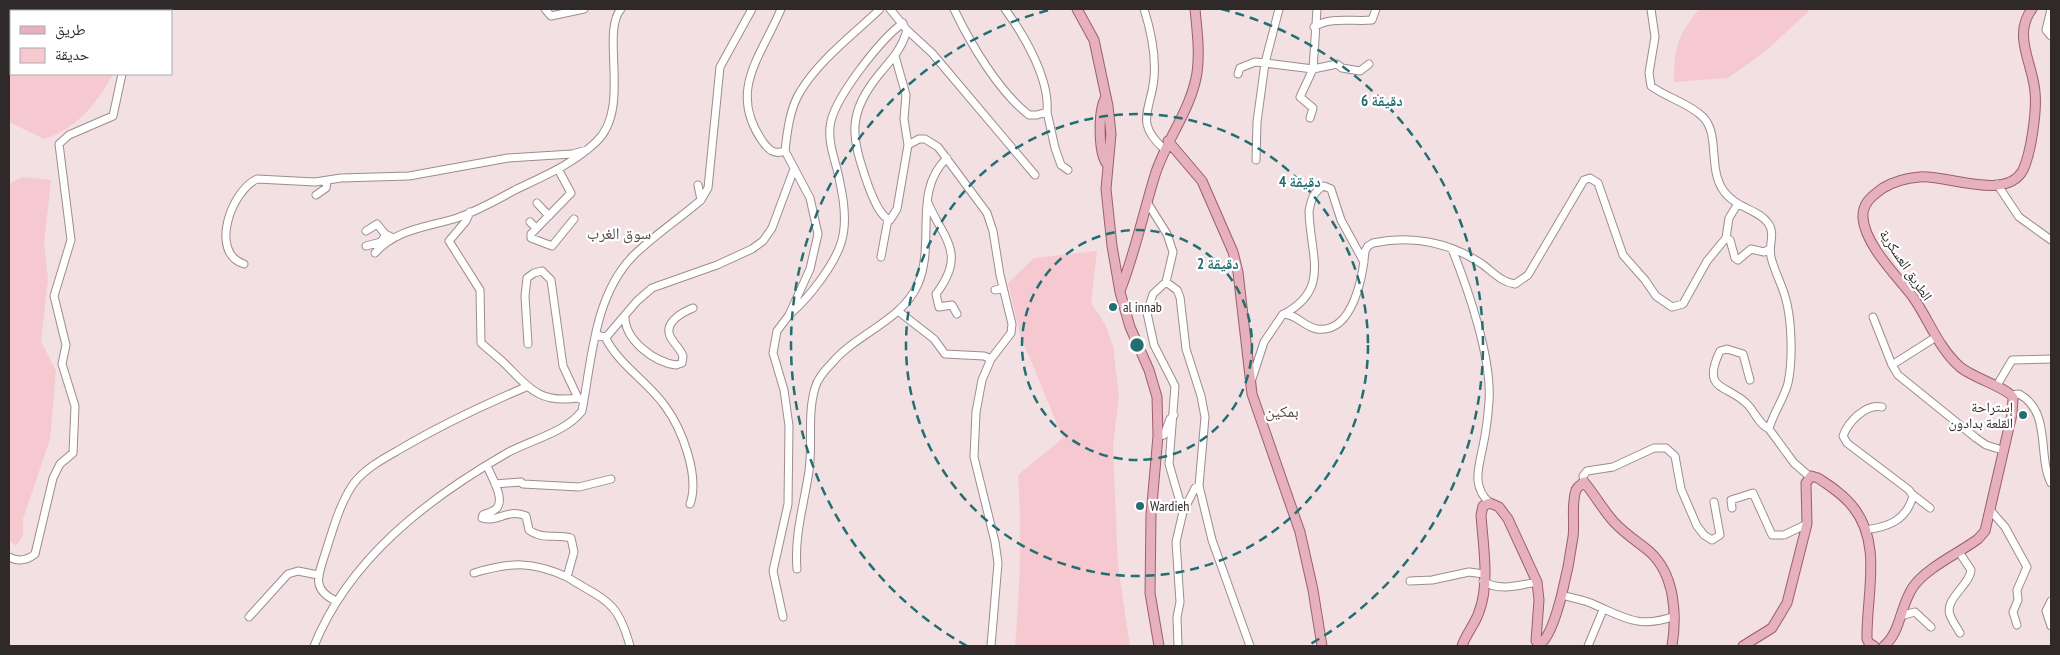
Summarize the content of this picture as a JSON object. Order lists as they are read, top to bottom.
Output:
{
  "streets": {
    "main road": ["الطريق العسكرية"]
  },
  "districts": ["سوق الغرب", "بمكين"],
  "places": ["al innab", "إستراحة القلعة بدادون", "Wardieh"],
  "legend": ["طريق", "حديقة"],
  "rings": ["6 دقيقة", "4 دقيقة", "2 دقيقة"]
}
